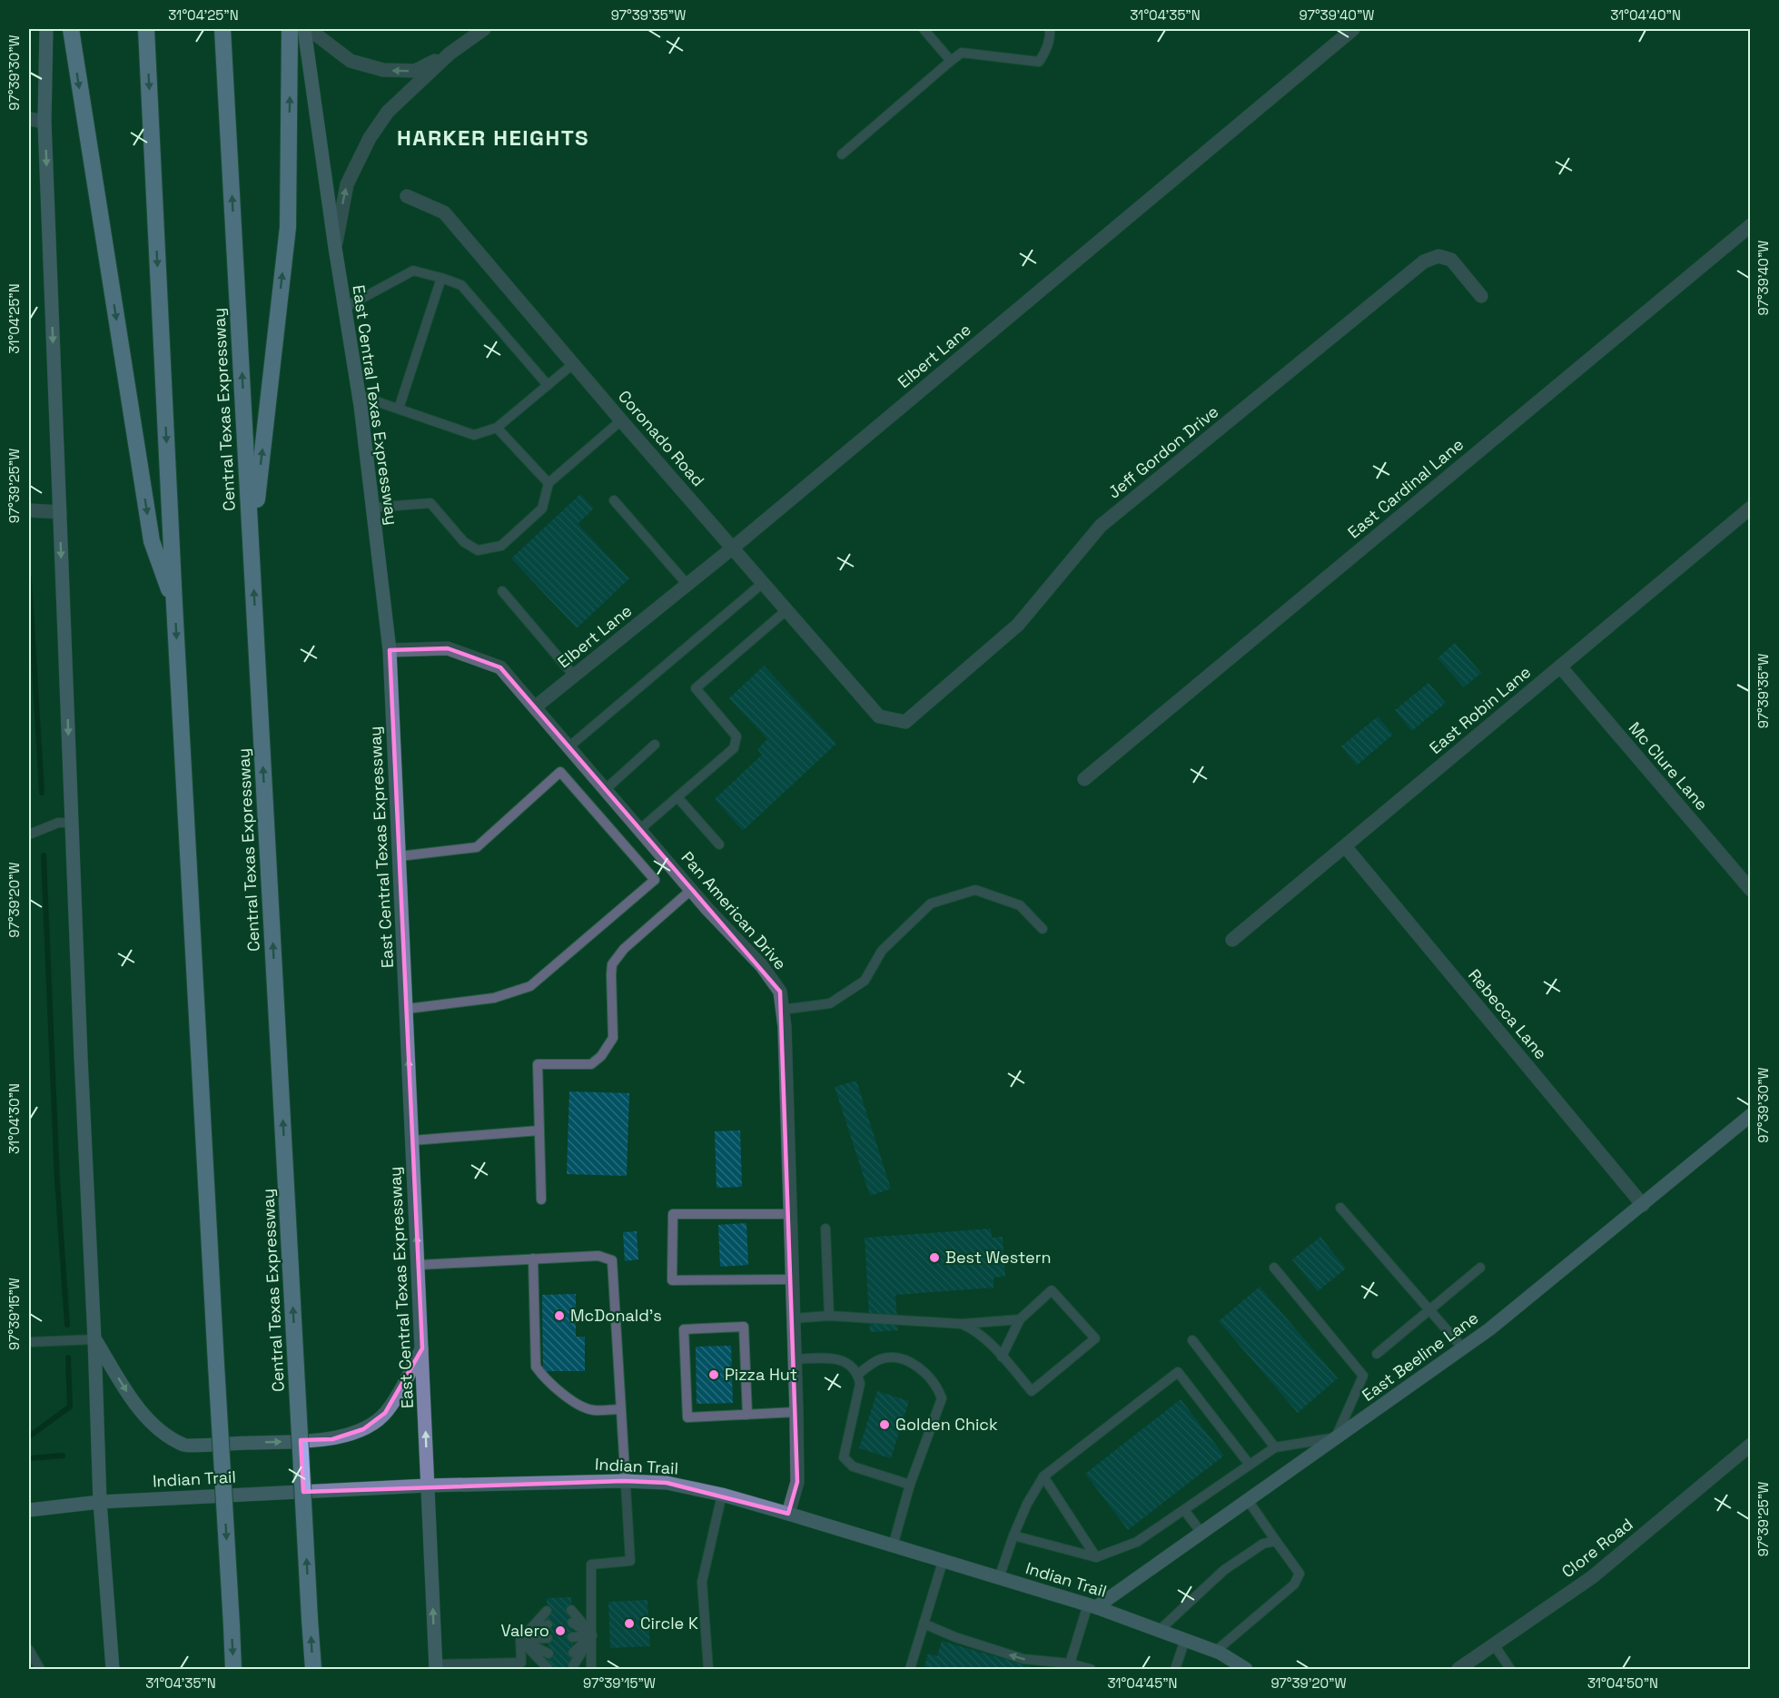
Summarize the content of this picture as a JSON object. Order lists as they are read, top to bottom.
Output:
{
  "streets": {
    "highway": ["Central Texas Expressway"],
    "main road": ["East Central Texas Expressway", "East Beeline Lane", "Indian Trail"],
    "street": [
      "Elbert Lane",
      "Coronado Road",
      "Jeff Gordon Drive",
      "East Cardinal Lane",
      "East Robin Lane",
      "Mc Clure Lane",
      "Pan American Drive",
      "Rebecca Lane",
      "Clore Road"
    ]
  },
  "crossings": [
    ["Elbert Lane", "Coronado Road"],
    ["Elbert Lane", "Pan American Drive"],
    ["East Central Texas Expressway", "Pan American Drive"],
    ["East Central Texas Expressway", "Indian Trail"],
    ["Coronado Road", "Jeff Gordon Drive"],
    ["East Robin Lane", "Mc Clure Lane"],
    ["East Robin Lane", "Rebecca Lane"],
    ["Pan American Drive", "Indian Trail"],
    ["Rebecca Lane", "East Beeline Lane"],
    ["East Beeline Lane", "Indian Trail"]
  ],
  "districts": ["HARKER HEIGHTS"],
  "places": [
    "Best Western",
    "McDonald's",
    "Pizza Hut",
    "Golden Chick",
    "Circle K",
    "Valero"
  ],
  "coordinates": [
    "31°04'25\"N",
    "97°39'35\"W",
    "31°04'35\"N",
    "97°39'40\"W",
    "31°04'40\"N",
    "97°39'30\"W",
    "97°39'25\"W",
    "97°39'20\"W",
    "31°04'30\"N",
    "97°39'15\"W",
    "31°04'45\"N",
    "31°04'50\"N"
  ]
}
